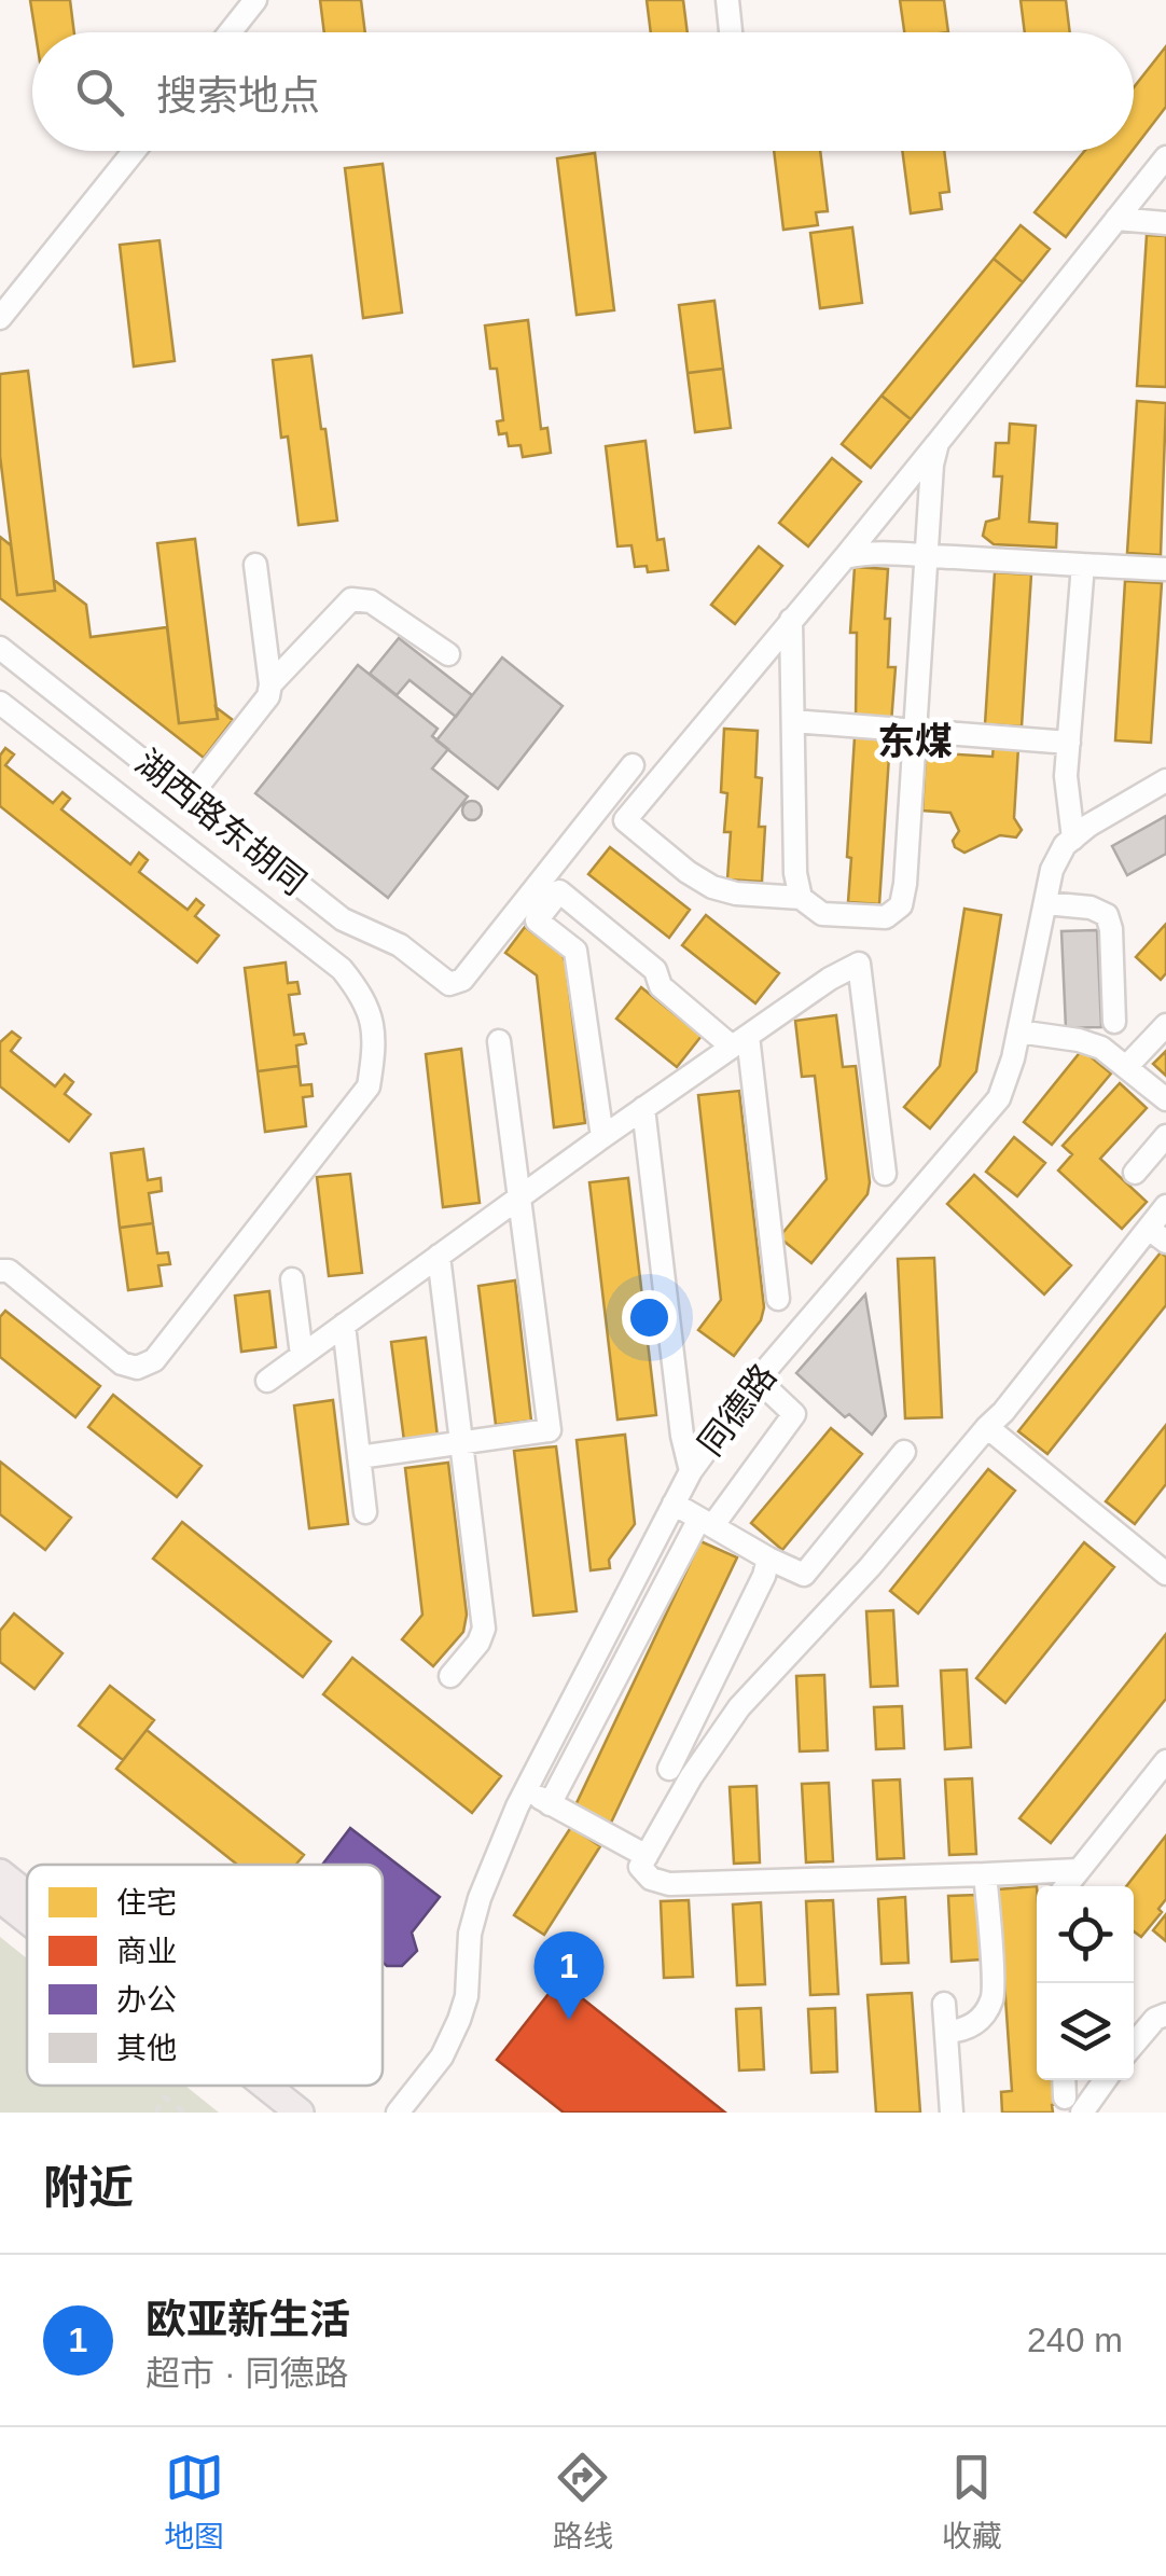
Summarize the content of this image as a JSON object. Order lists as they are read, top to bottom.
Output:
{
  "streets": {
    "street": ["湖西路东胡同", "同德路"]
  },
  "districts": ["东煤"],
  "legend": [
    "住宅",
    "商业",
    "办公",
    "其他"
  ],
  "page": {
    "search": "搜索地点",
    "pins": "1",
    "heading": "附近",
    "list": [
      {
        "mark": "1",
        "name": "欧亚新生活",
        "note": "超市 · 同德路",
        "value": "240 m"
      }
    ],
    "nav": ["地图", "路线", "收藏"]
  }
}
